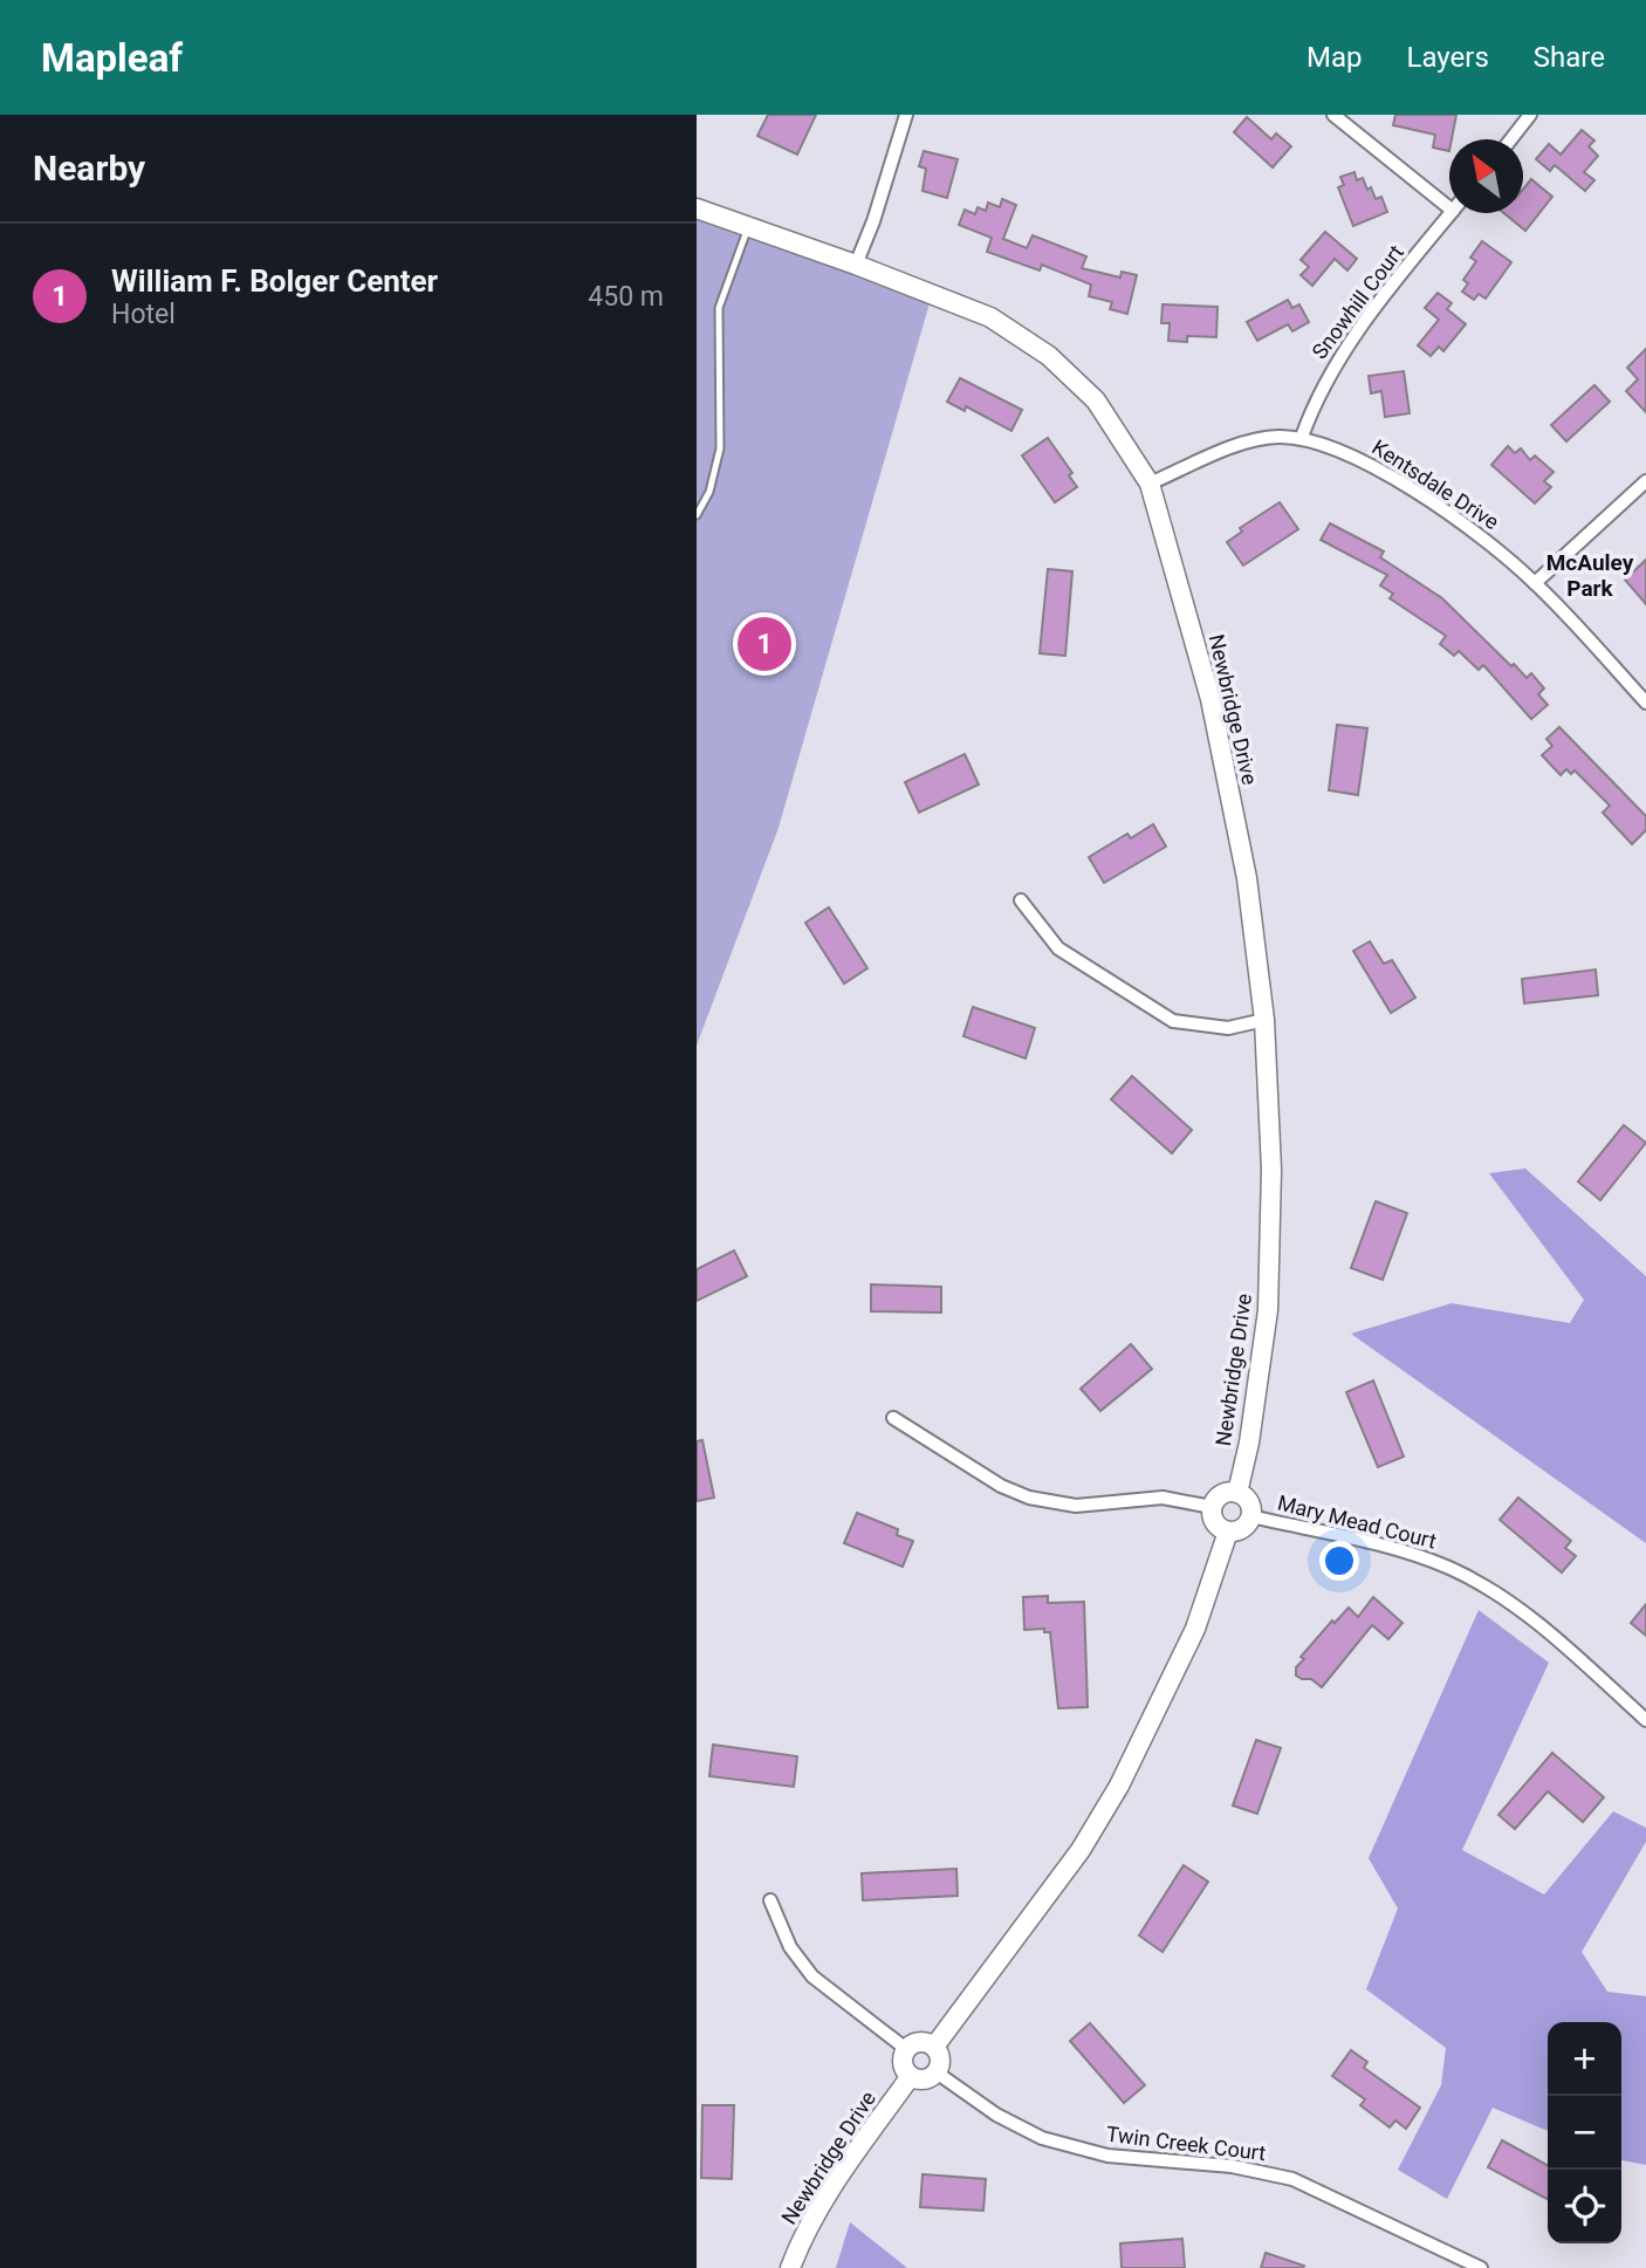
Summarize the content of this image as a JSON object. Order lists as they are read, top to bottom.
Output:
{
  "streets": {
    "street": [
      "Snowhill Court",
      "Kentsdale Drive",
      "Newbridge Drive",
      "Mary Mead Court",
      "Twin Creek Court"
    ]
  },
  "crossings": [
    ["Snowhill Court", "Kentsdale Drive"],
    ["Kentsdale Drive", "Newbridge Drive"],
    ["Newbridge Drive", "Mary Mead Court"],
    ["Newbridge Drive", "Twin Creek Court"]
  ],
  "districts": ["McAuley Park"],
  "north": "top left",
  "page": {
    "header": "Mapleaf",
    "nav": ["Map", "Layers", "Share"],
    "heading": "Nearby",
    "list": [
      {
        "mark": "1",
        "name": "William F. Bolger Center",
        "note": "Hotel",
        "value": "450 m"
      }
    ],
    "pins": "1",
    "map_buttons": ["+", "−"]
  }
}
